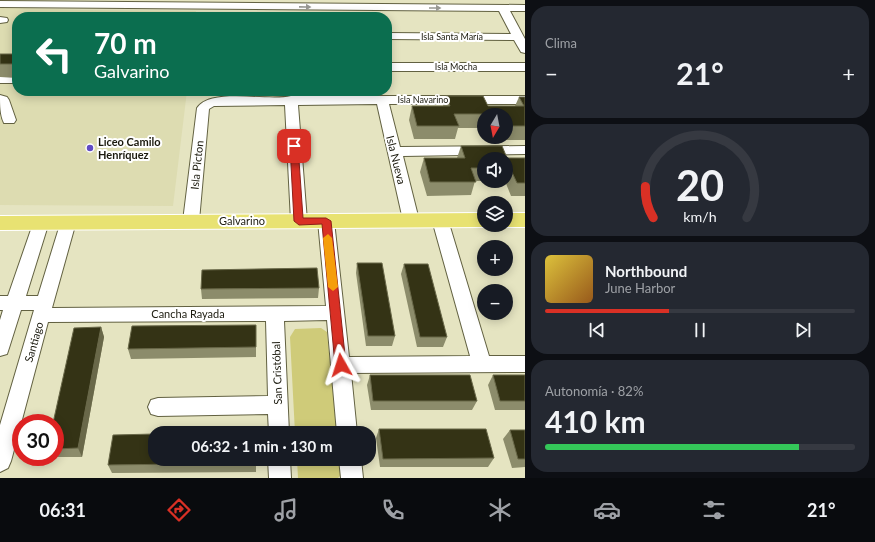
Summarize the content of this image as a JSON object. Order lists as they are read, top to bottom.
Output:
{
  "streets": {
    "main road": ["Galvarino"],
    "street": [
      "Isla Santa María",
      "Isla Mocha",
      "Isla Navarino",
      "Isla Nueva",
      "Isla Picton",
      "Cancha Rayada",
      "Santiago",
      "San Cristóbal"
    ]
  },
  "crossings": [
    ["Isla Navarino", "Isla Nueva"],
    ["Isla Navarino", "Isla Picton"],
    ["Isla Nueva", "Galvarino"],
    ["Isla Picton", "Galvarino"],
    ["Galvarino", "Santiago"],
    ["Cancha Rayada", "Santiago"],
    ["Cancha Rayada", "San Cristóbal"]
  ],
  "places": ["Liceo Camilo Henríquez"],
  "north": "bottom",
  "page": {
    "tile": [
      "Clima",
      ["Autonomía · 82%", "410 km"]
    ],
    "turn": ["70 m", "Galvarino"],
    "heat": ["−", "21°", "+"],
    "map_buttons": ["+", "−"],
    "song": ["Northbound", "June Harbor"],
    "limit": "30",
    "trip": "06:32 · 1 min · 130 m",
    "tabs": ["06:31", "21°"],
    "gauge": ["20", "km/h"]
  }
}
